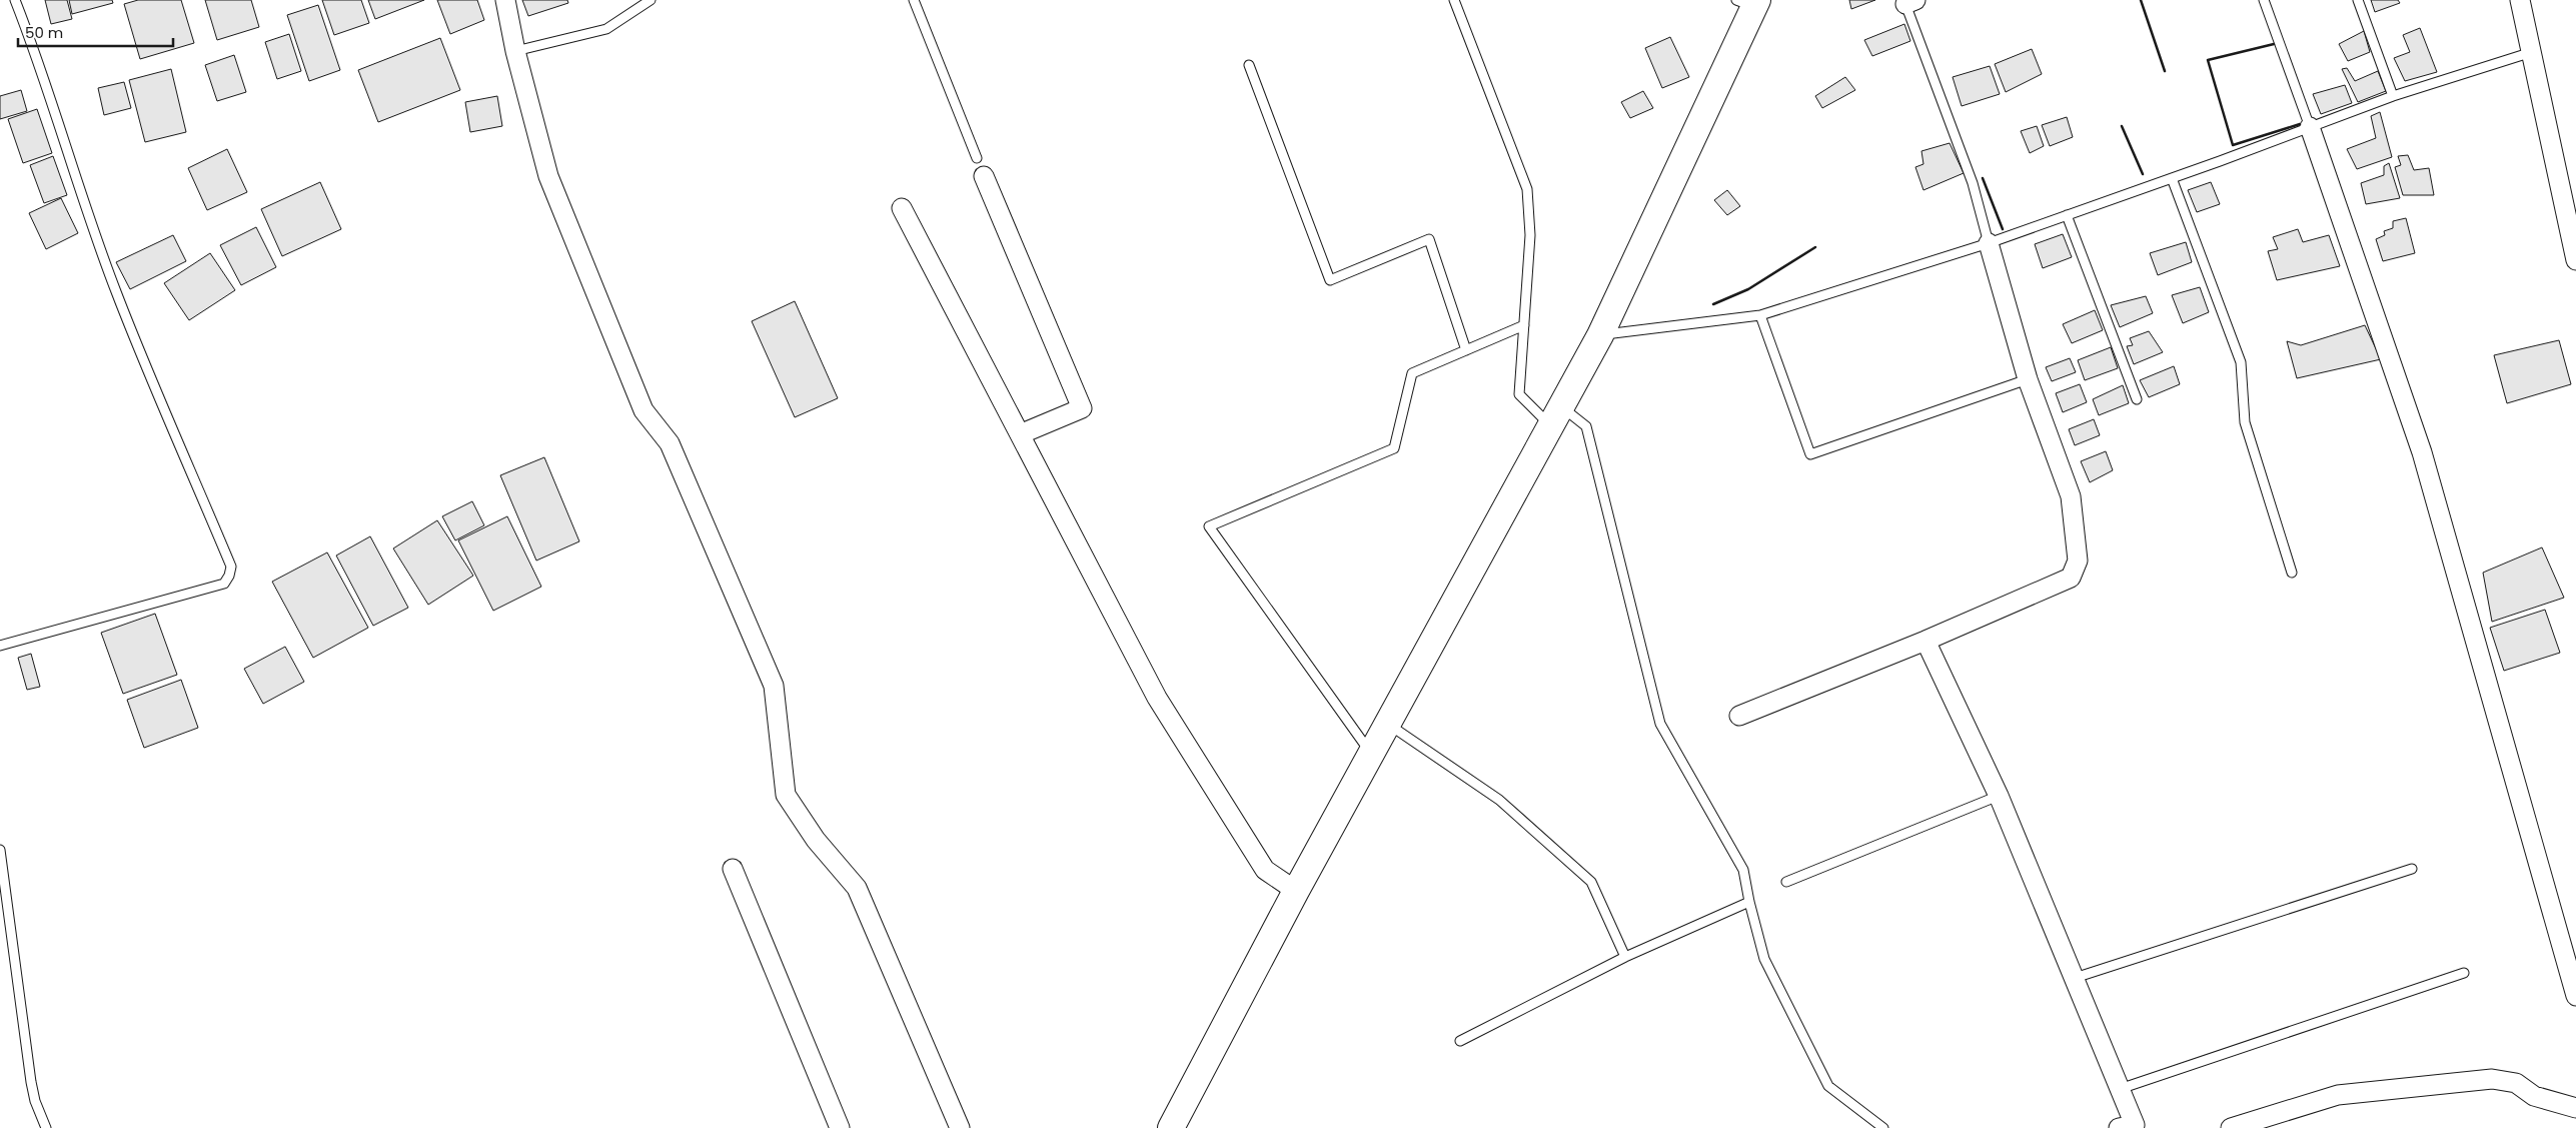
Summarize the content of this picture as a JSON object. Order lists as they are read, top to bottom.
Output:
{
  "scale_bar": "50 m"
}
